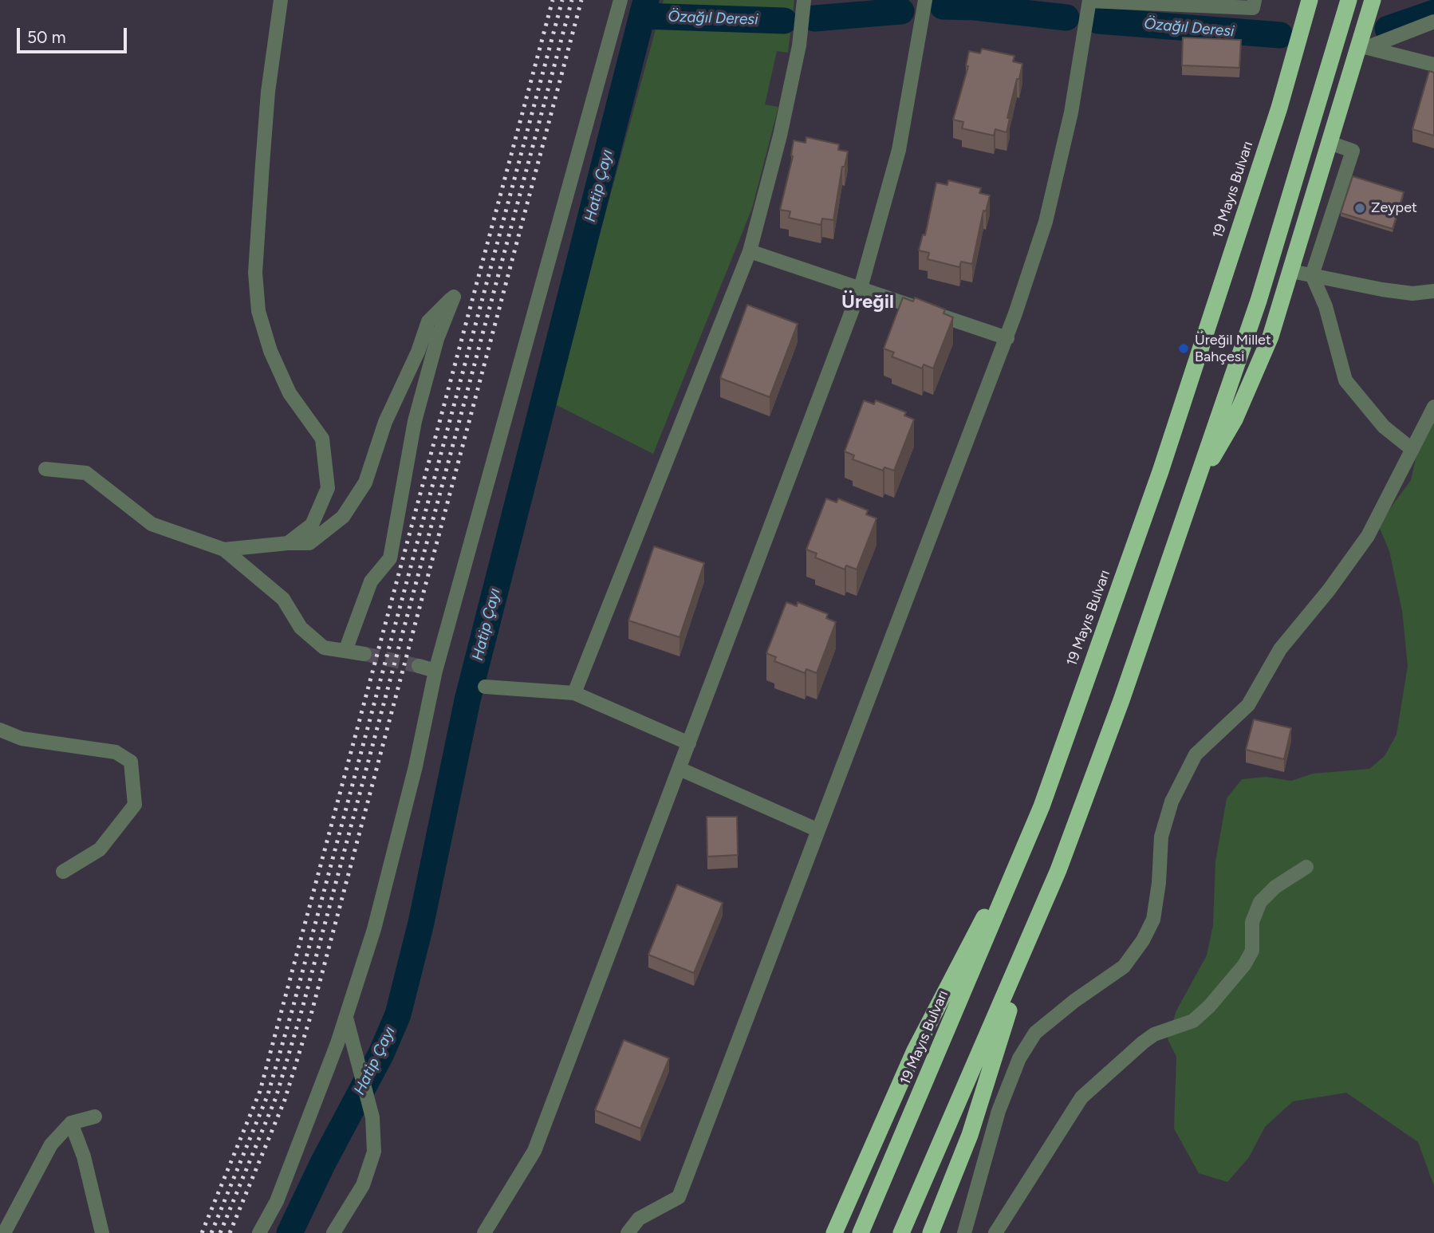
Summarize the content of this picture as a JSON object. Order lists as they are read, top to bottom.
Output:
{
  "streets": {
    "highway": ["19 Mayıs Bulvarı"]
  },
  "districts": ["Üreğil"],
  "water": ["Özağıl Deresi", "Hatip Çayı"],
  "places": ["Zeypet", "Üreğil Millet Bahçesi"],
  "scale_bar": "50 m"
}
